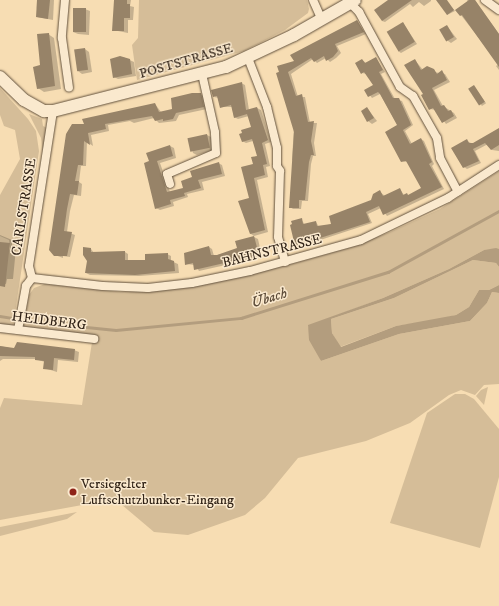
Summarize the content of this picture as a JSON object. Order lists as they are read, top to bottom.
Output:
{
  "streets": {
    "main road": ["POSTSTRASSE"],
    "street": ["CARLSTRASSE", "BAHNSTRASSE", "HEIDBERG"]
  },
  "crossings": [
    ["POSTSTRASSE", "CARLSTRASSE"],
    ["CARLSTRASSE", "BAHNSTRASSE"],
    ["CARLSTRASSE", "HEIDBERG"]
  ],
  "water": ["Übach"],
  "places": ["Versiegelter Luftschutzbunker-Eingang"]
}
